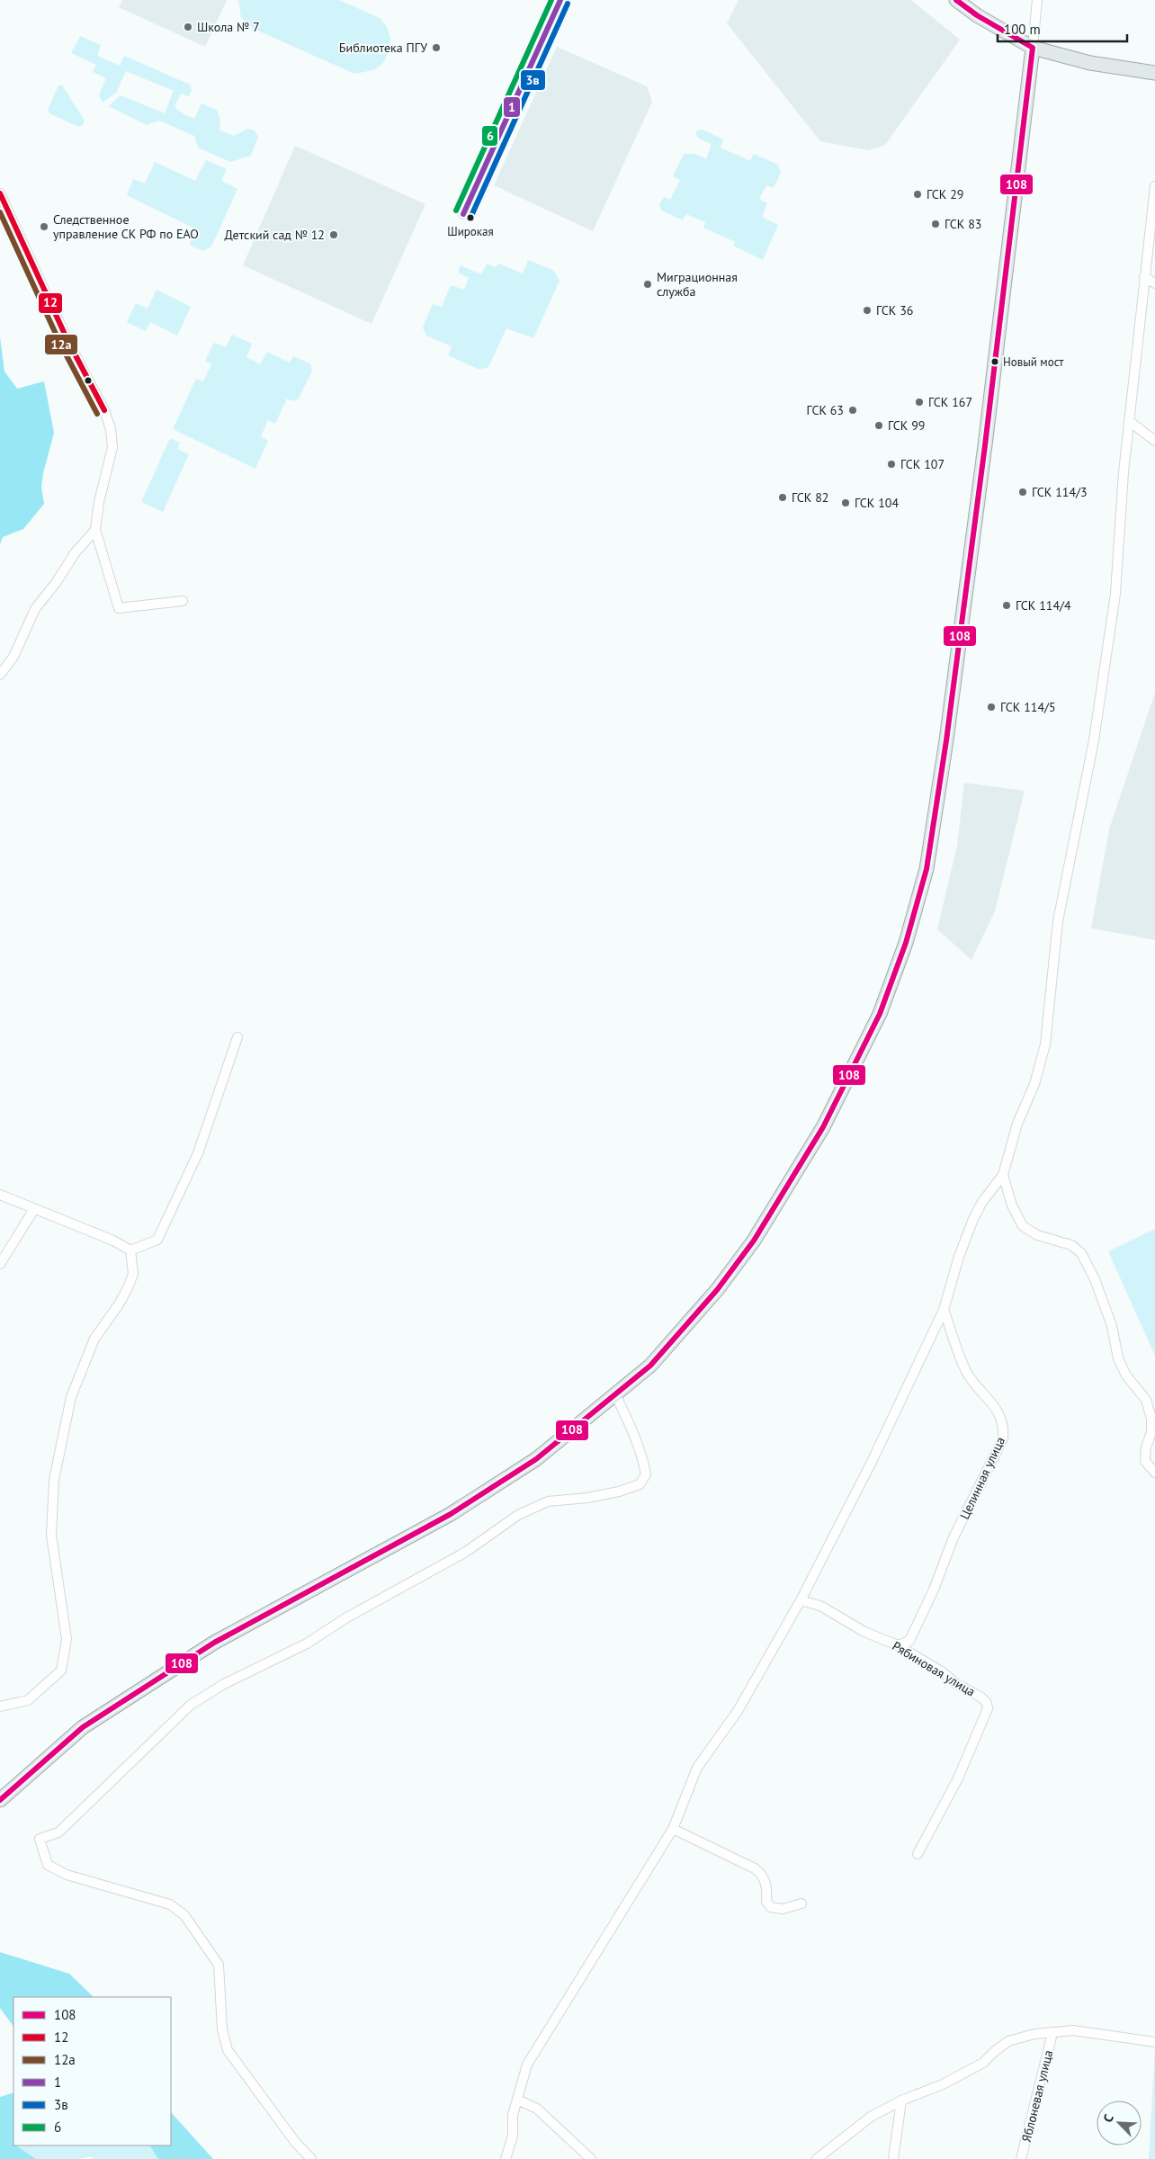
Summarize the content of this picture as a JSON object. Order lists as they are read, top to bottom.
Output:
{
  "streets": {
    "street": ["Целинная улица", "Рябиновая улица", "Яблоневая улица"]
  },
  "crossings": [
    ["Целинная улица", "Рябиновая улица"]
  ],
  "places": [
    "Школа № 7",
    "Библиотека ПГУ",
    "ГСК 29",
    "Широкая",
    "ГСК 83",
    "Следственное управление СК РФ по ЕАО",
    "Детский сад № 12",
    "Миграционная служба",
    "ГСК 36",
    "Новый мост",
    "ГСК 167",
    "ГСК 63",
    "ГСК 99",
    "ГСК 107",
    "ГСК 114/3",
    "ГСК 82",
    "ГСК 104",
    "ГСК 114/4",
    "ГСК 114/5"
  ],
  "lines": [
    "transit line 108",
    "transit line 1",
    "transit line 6",
    "transit line 3в",
    "transit line 12",
    "transit line 12а"
  ],
  "legend": [
    "108",
    "12",
    "12а",
    "1",
    "3в",
    "6"
  ],
  "scale_bar": "100 m",
  "north": "top left"
}
